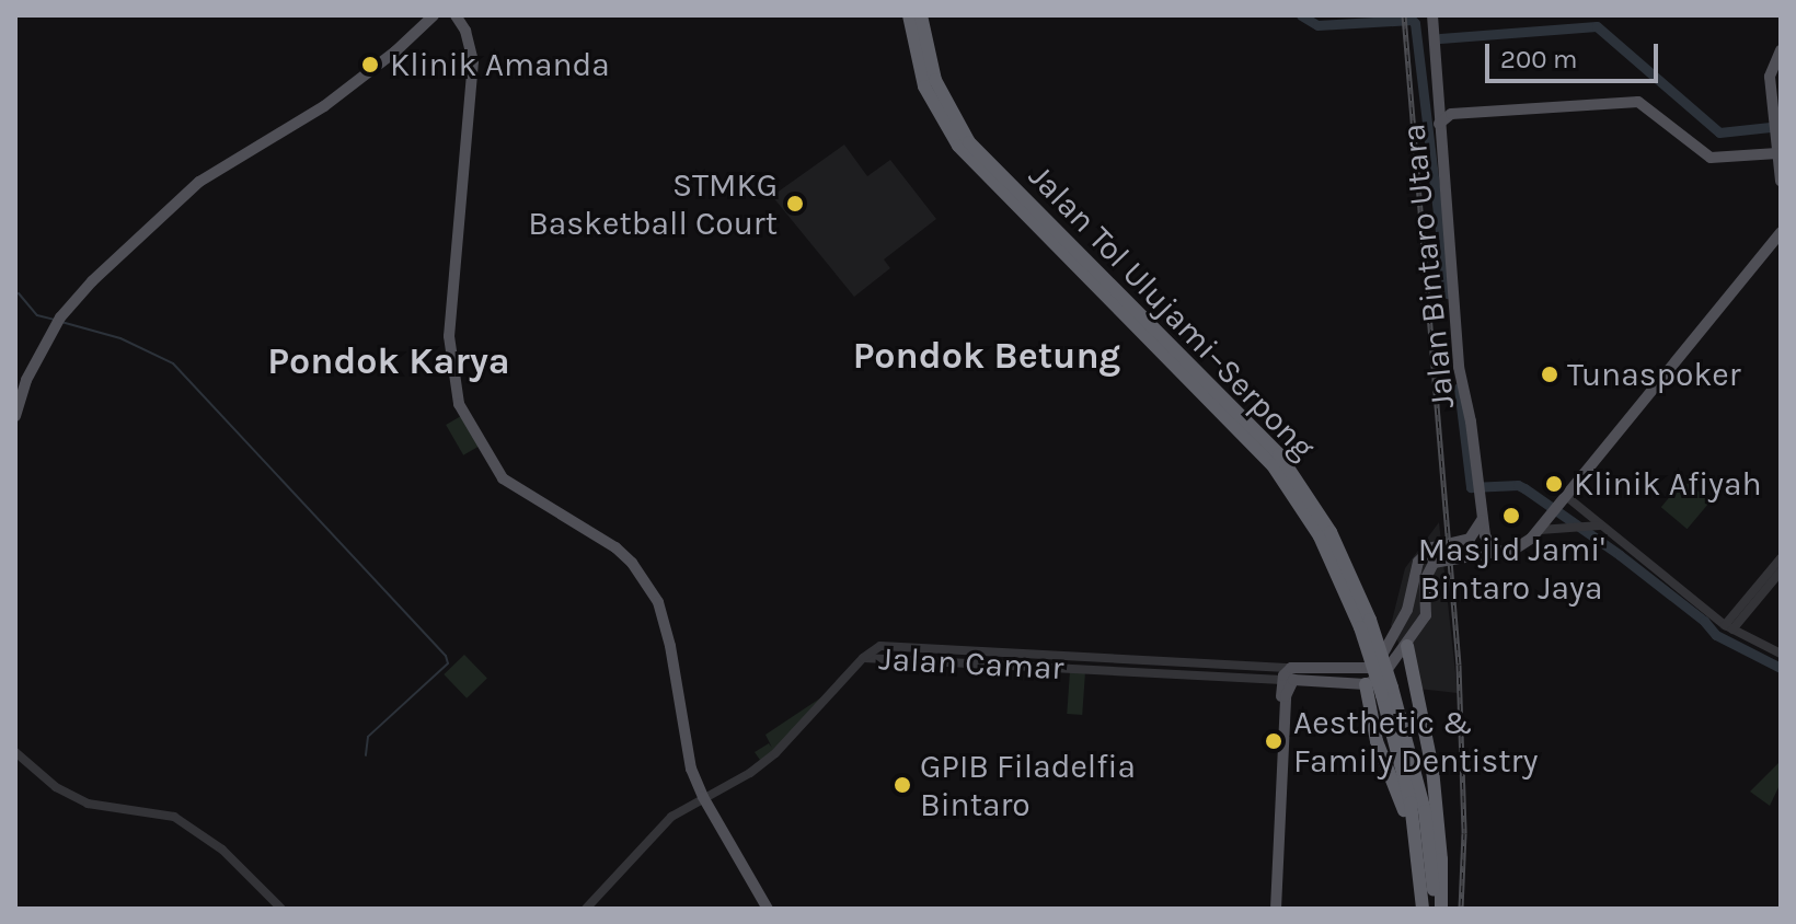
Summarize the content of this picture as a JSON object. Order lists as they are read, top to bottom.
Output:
{
  "streets": {
    "highway": ["Jalan Tol Ulujami–Serpong"],
    "main road": ["Jalan Bintaro Utara"],
    "street": ["Jalan Camar"]
  },
  "districts": ["Pondok Betung", "Pondok Karya"],
  "places": [
    "Klinik Amanda",
    "STMKG Basketball Court",
    "Tunaspoker",
    "Klinik Afiyah",
    "Masjid Jami' Bintaro Jaya",
    "Aesthetic & Family Dentistry",
    "GPIB Filadelfia Bintaro"
  ],
  "scale_bar": "200 m"
}
